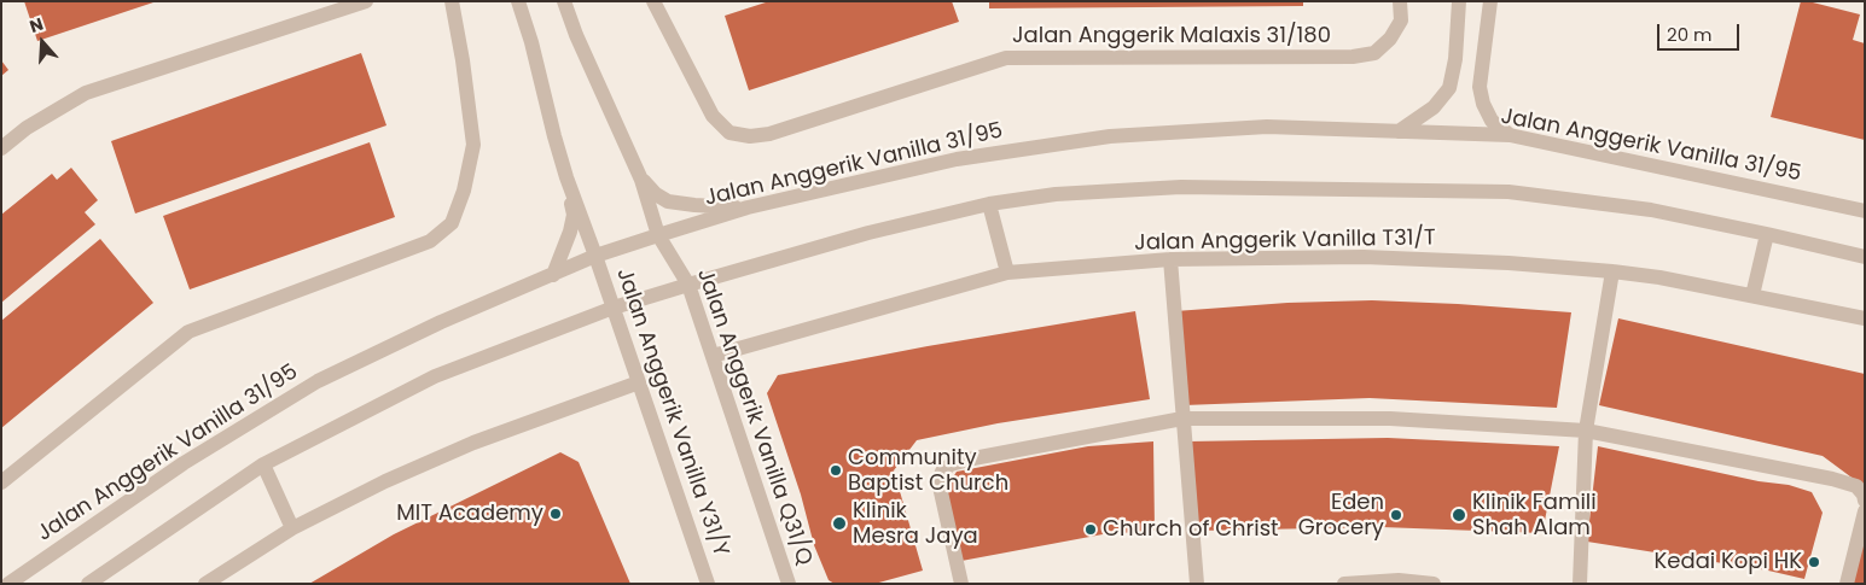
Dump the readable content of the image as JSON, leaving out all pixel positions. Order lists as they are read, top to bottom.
{
  "streets": {
    "street": [
      "Jalan Anggerik Malaxis 31/180",
      "Jalan Anggerik Vanilla 31/95",
      "Jalan Anggerik Vanilla T31/T",
      "Jalan Anggerik Vanilla Y31/Y",
      "Jalan Anggerik Vanilla Q31/Q"
    ]
  },
  "crossings": [
    ["Jalan Anggerik Vanilla 31/95", "Jalan Anggerik Vanilla Y31/Y"],
    ["Jalan Anggerik Vanilla 31/95", "Jalan Anggerik Vanilla Q31/Q"],
    ["Jalan Anggerik Vanilla T31/T", "Jalan Anggerik Vanilla Q31/Q"]
  ],
  "places": [
    "Community Baptist Church",
    "MIT Academy",
    "Eden Grocery",
    "Klinik Famili Shah Alam",
    "Klinik Mesra Jaya",
    "Church of Christ",
    "Kedai Kopi HK"
  ],
  "scale_bar": "20 m",
  "north": "top"
}
